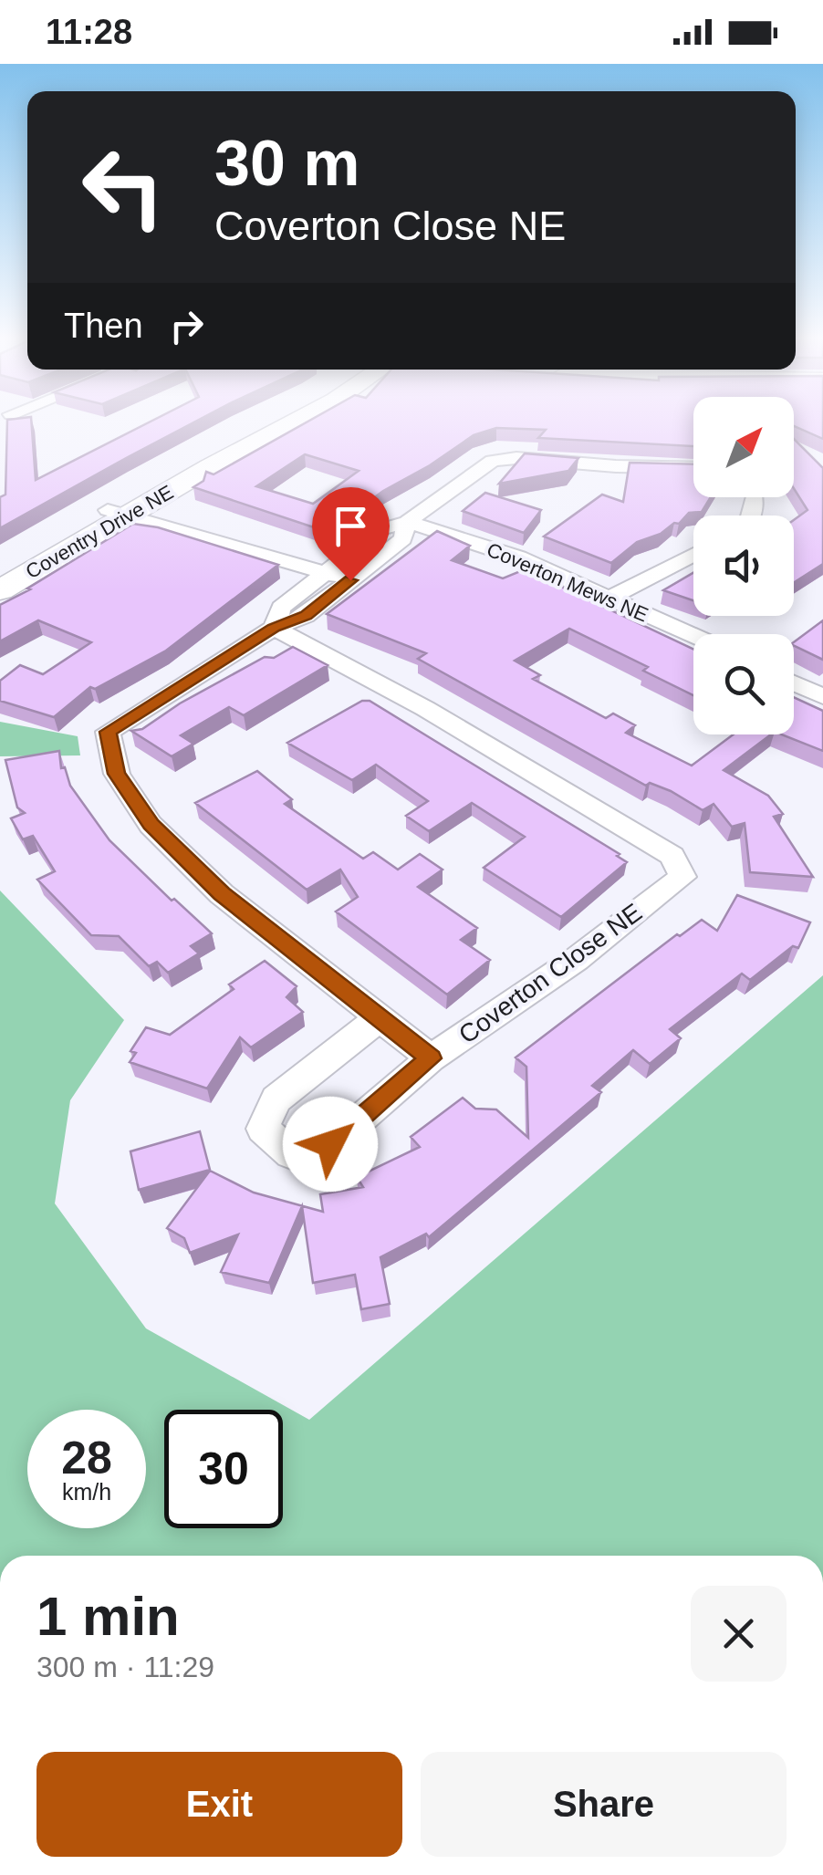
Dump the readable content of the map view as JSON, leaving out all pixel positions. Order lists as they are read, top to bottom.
{
  "streets": {
    "street": ["Coventry Drive NE", "Coverton Mews NE", "Coverton Close NE"]
  },
  "crossings": [
    ["Coverton Mews NE", "Coverton Close NE"]
  ],
  "north": "top right",
  "page": {
    "status": "11:28",
    "turn": ["30 m", "Coverton Close NE"],
    "then": "Then",
    "speed": "28 km/h",
    "limit": "30",
    "heading": ["1 min", "300 m · 11:29"],
    "buttons": ["Exit", "Share"]
  }
}
